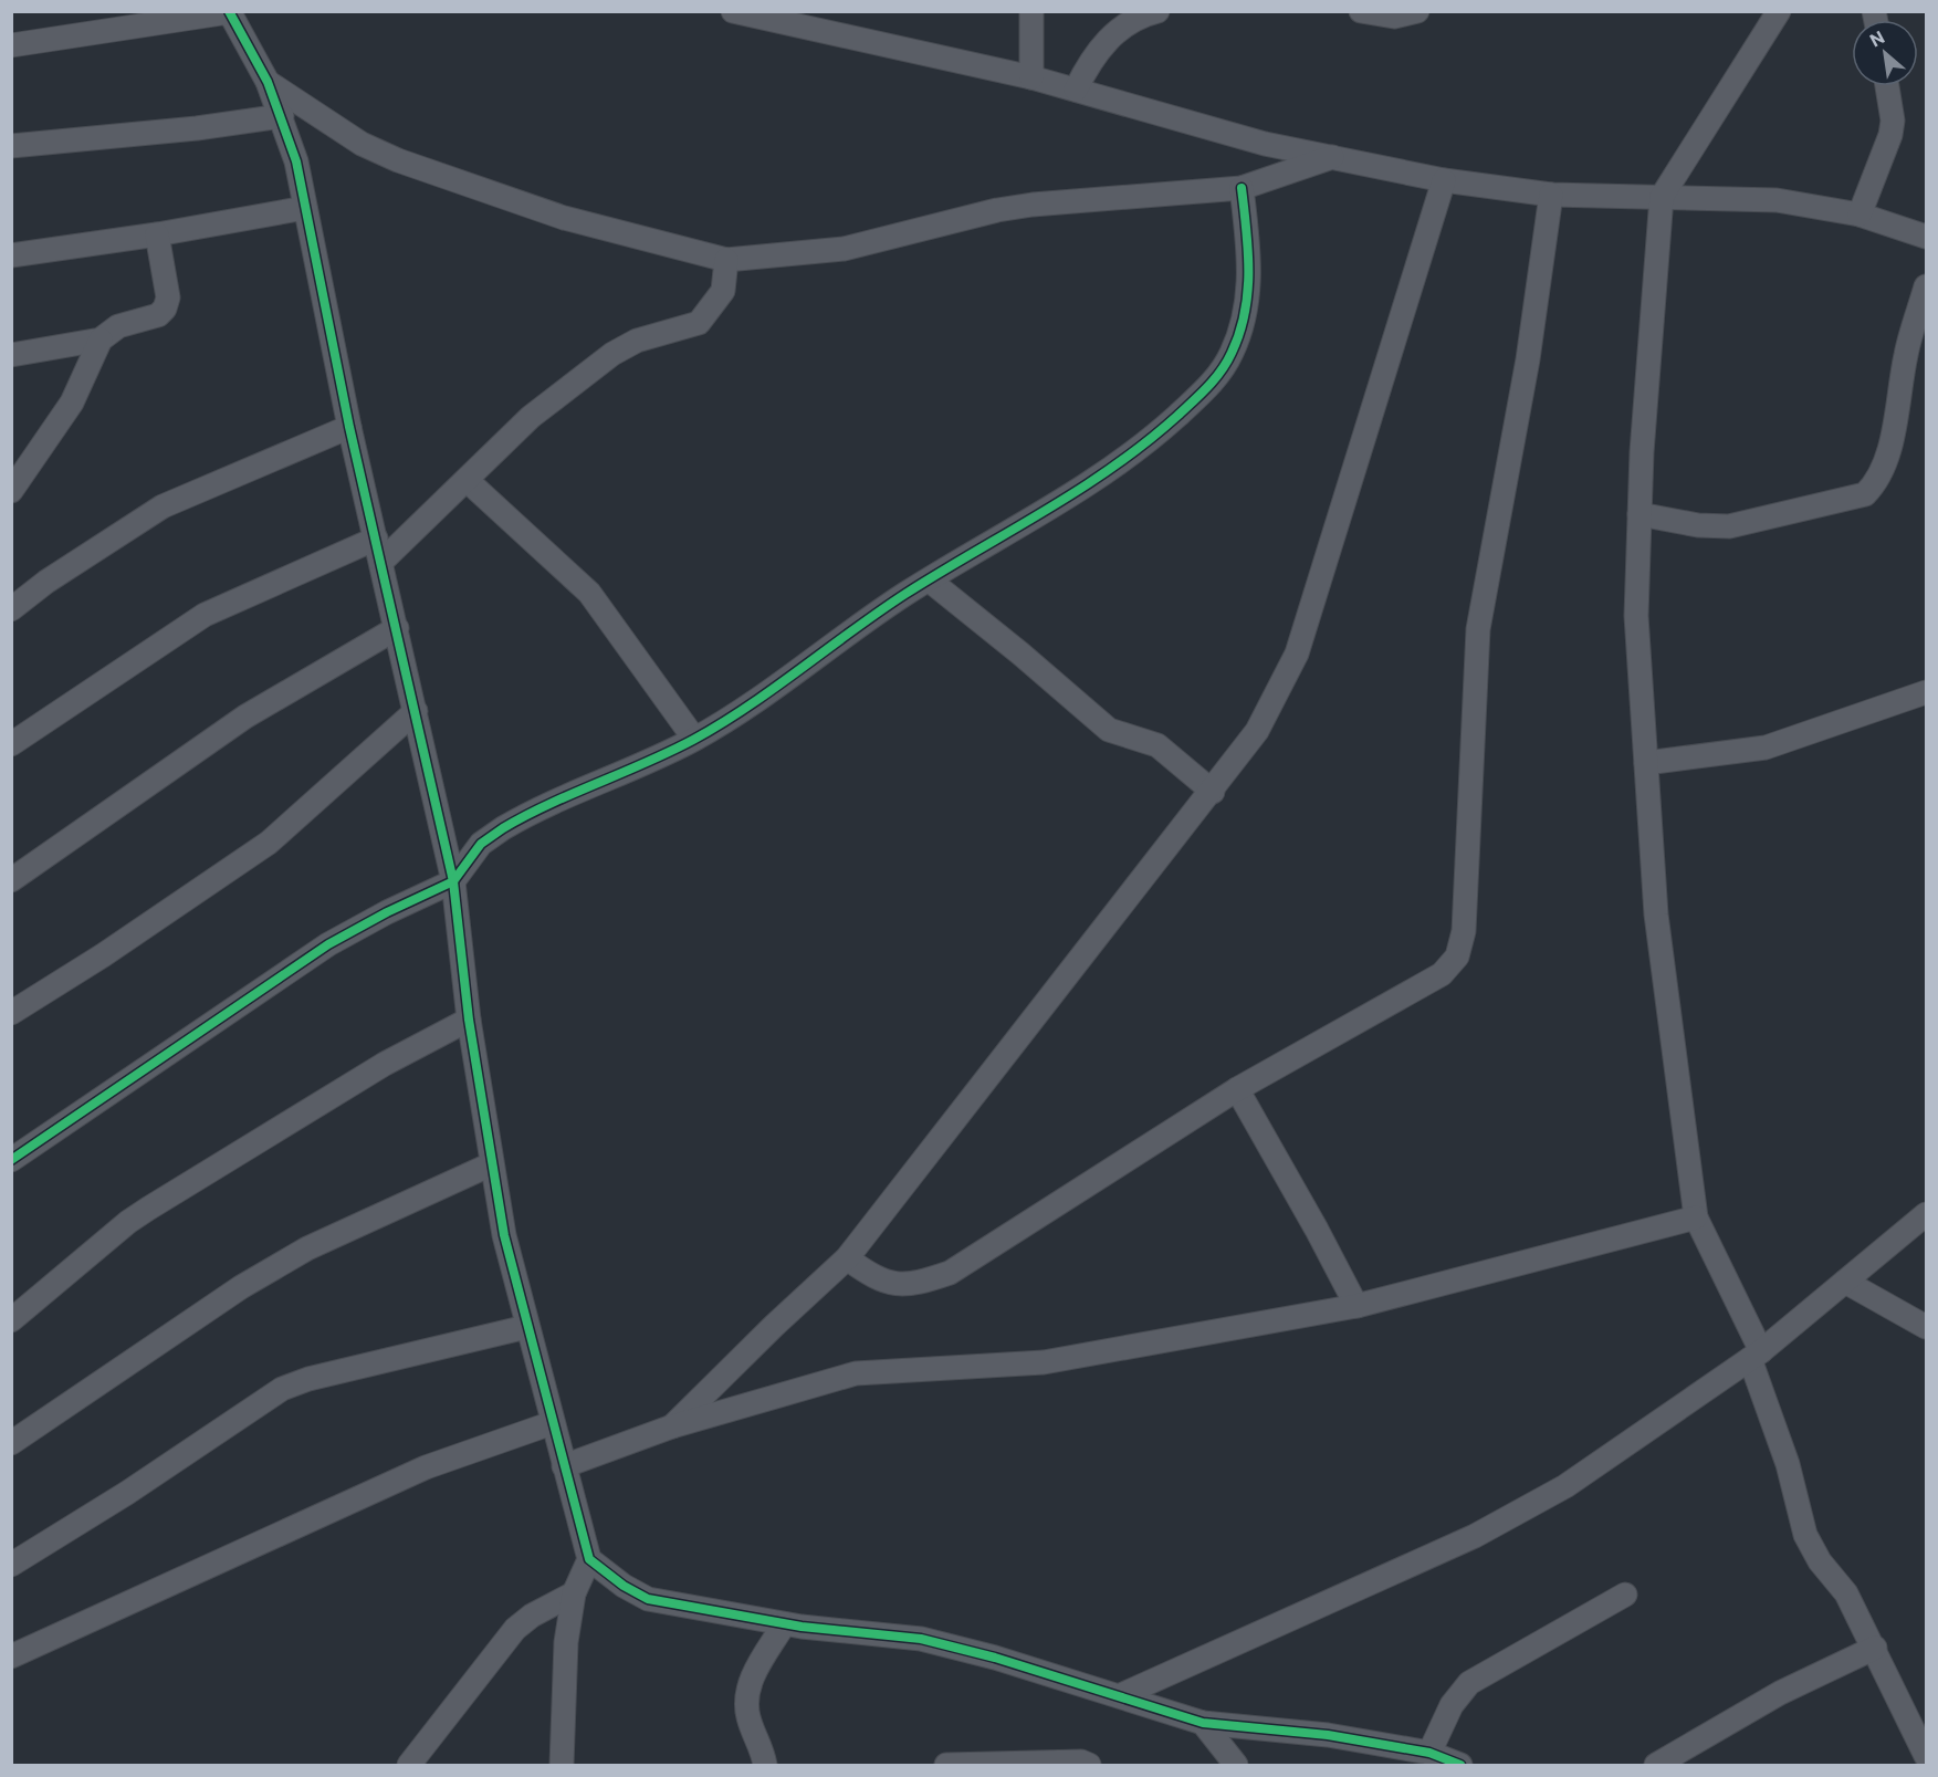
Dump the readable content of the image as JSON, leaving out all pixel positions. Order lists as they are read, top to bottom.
{
  "north": "top left"
}
